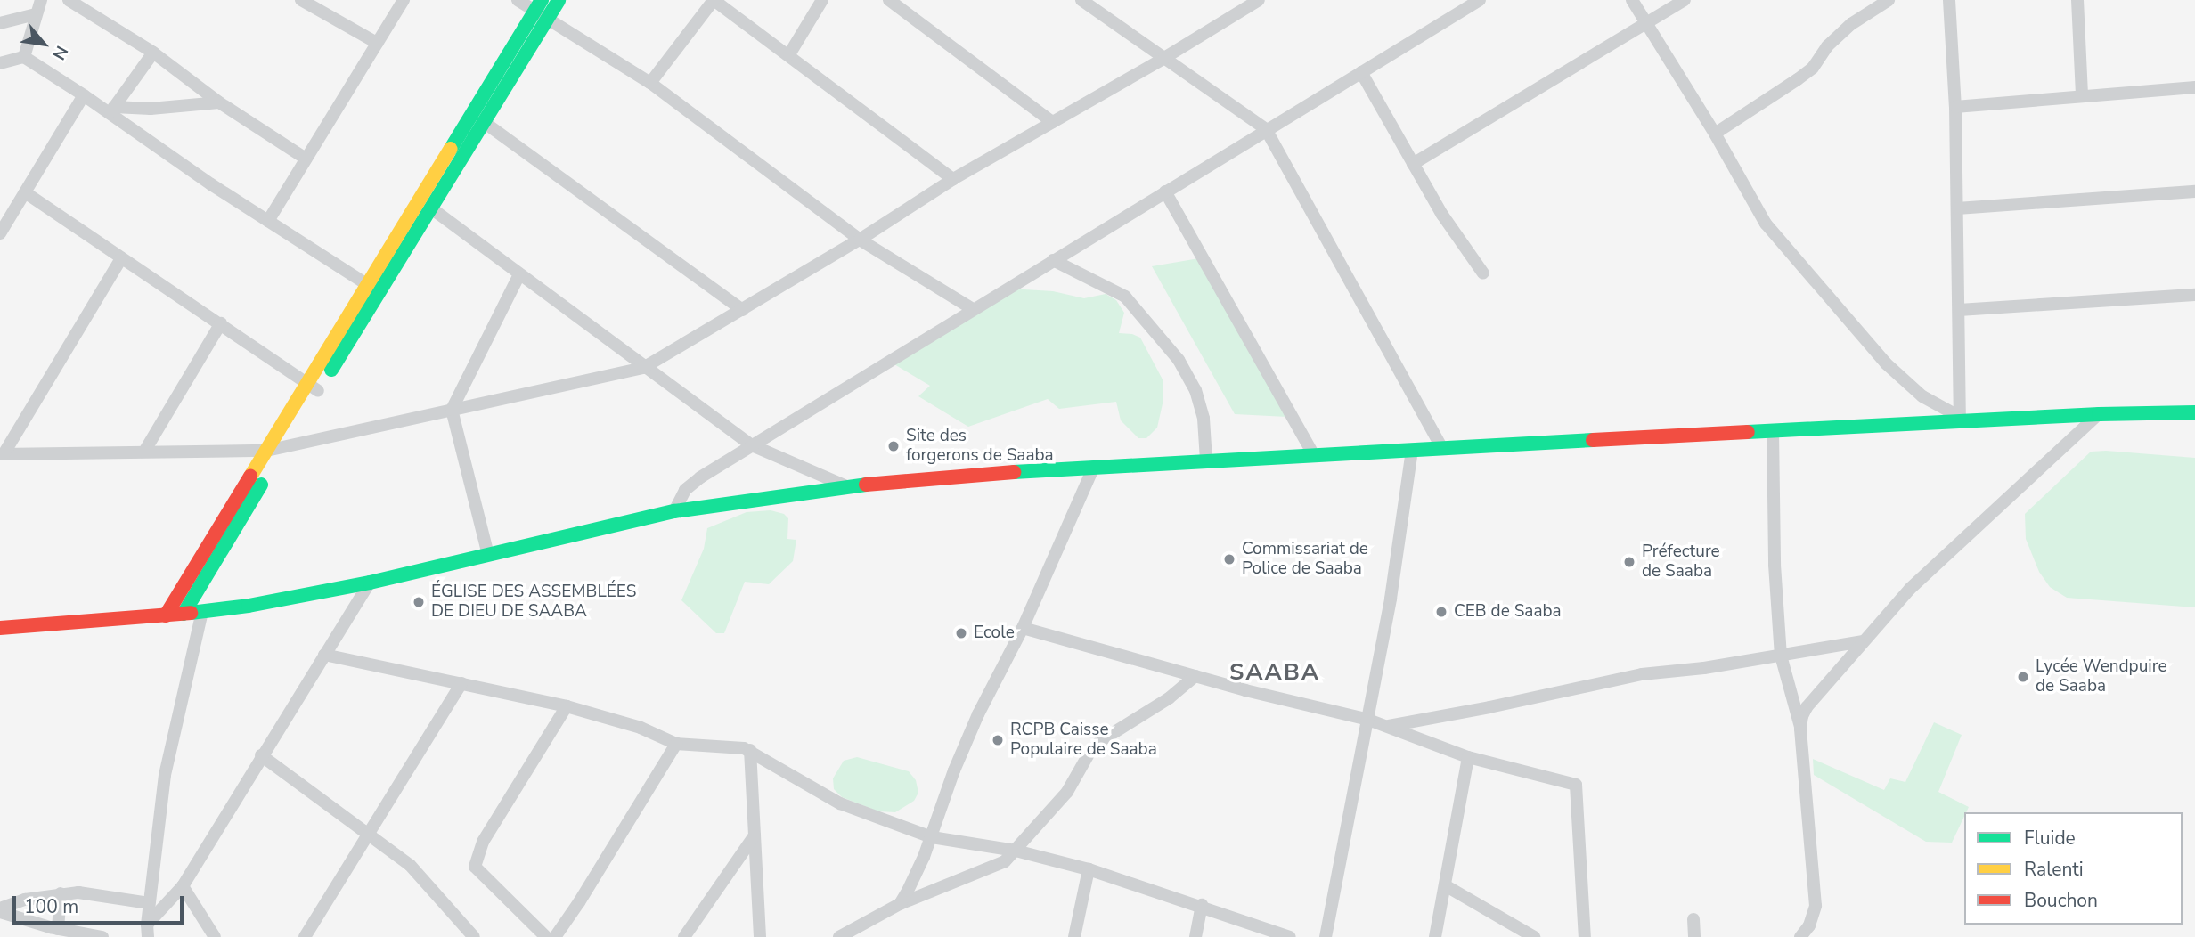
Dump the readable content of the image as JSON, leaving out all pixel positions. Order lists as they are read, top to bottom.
{
  "districts": ["SAABA"],
  "places": [
    "Site des forgerons de Saaba",
    "Commissariat de Police de Saaba",
    "Préfecture de Saaba",
    "ÉGLISE DES ASSEMBLÉES DE DIEU DE SAABA",
    "CEB de Saaba",
    "Ecole",
    "Lycée Wendpuire de Saaba",
    "RCPB Caisse Populaire de Saaba"
  ],
  "legend": ["Fluide", "Ralenti", "Bouchon"],
  "scale_bar": "100 m",
  "north": "bottom right"
}
